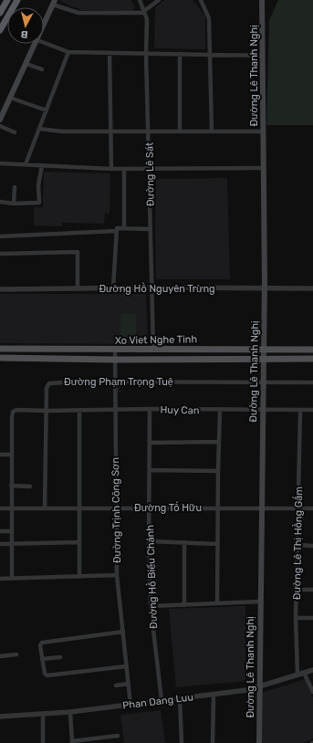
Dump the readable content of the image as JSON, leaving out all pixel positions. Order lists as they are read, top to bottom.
{
  "streets": {
    "main road": ["Đường Lê Thanh Nghị", "Xo Viet Nghe Tinh"],
    "street": [
      "Đường Lê Sát",
      "Đường Hồ Nguyên Trừng",
      "Đường Phạm Trọng Tuệ",
      "Huy Can",
      "Đường Tố Hữu",
      "Đường Trịnh Công Sơn",
      "Đường Lê Thị Hồng Gấm",
      "Đường Hồ Biểu Chánh",
      "Phan Dang Luu"
    ]
  },
  "crossings": [
    ["Đường Lê Thanh Nghị", "Đường Hồ Nguyên Trừng"],
    ["Đường Lê Thanh Nghị", "Xo Viet Nghe Tinh"],
    ["Đường Lê Thanh Nghị", "Đường Phạm Trọng Tuệ"],
    ["Đường Lê Thanh Nghị", "Huy Can"],
    ["Đường Lê Thanh Nghị", "Đường Tố Hữu"],
    ["Đường Lê Thanh Nghị", "Phan Dang Luu"],
    ["Đường Lê Sát", "Đường Hồ Nguyên Trừng"],
    ["Đường Lê Sát", "Xo Viet Nghe Tinh"],
    ["Xo Viet Nghe Tinh", "Đường Trịnh Công Sơn"],
    ["Đường Phạm Trọng Tuệ", "Huy Can"],
    ["Đường Phạm Trọng Tuệ", "Đường Tố Hữu"],
    ["Đường Phạm Trọng Tuệ", "Đường Trịnh Công Sơn"],
    ["Huy Can", "Đường Trịnh Công Sơn"],
    ["Huy Can", "Đường Lê Thị Hồng Gấm"],
    ["Huy Can", "Đường Hồ Biểu Chánh"],
    ["Đường Tố Hữu", "Đường Trịnh Công Sơn"],
    ["Đường Tố Hữu", "Đường Lê Thị Hồng Gấm"],
    ["Đường Tố Hữu", "Đường Hồ Biểu Chánh"],
    ["Đường Lê Thị Hồng Gấm", "Phan Dang Luu"],
    ["Đường Hồ Biểu Chánh", "Phan Dang Luu"]
  ],
  "north": "bottom"
}
